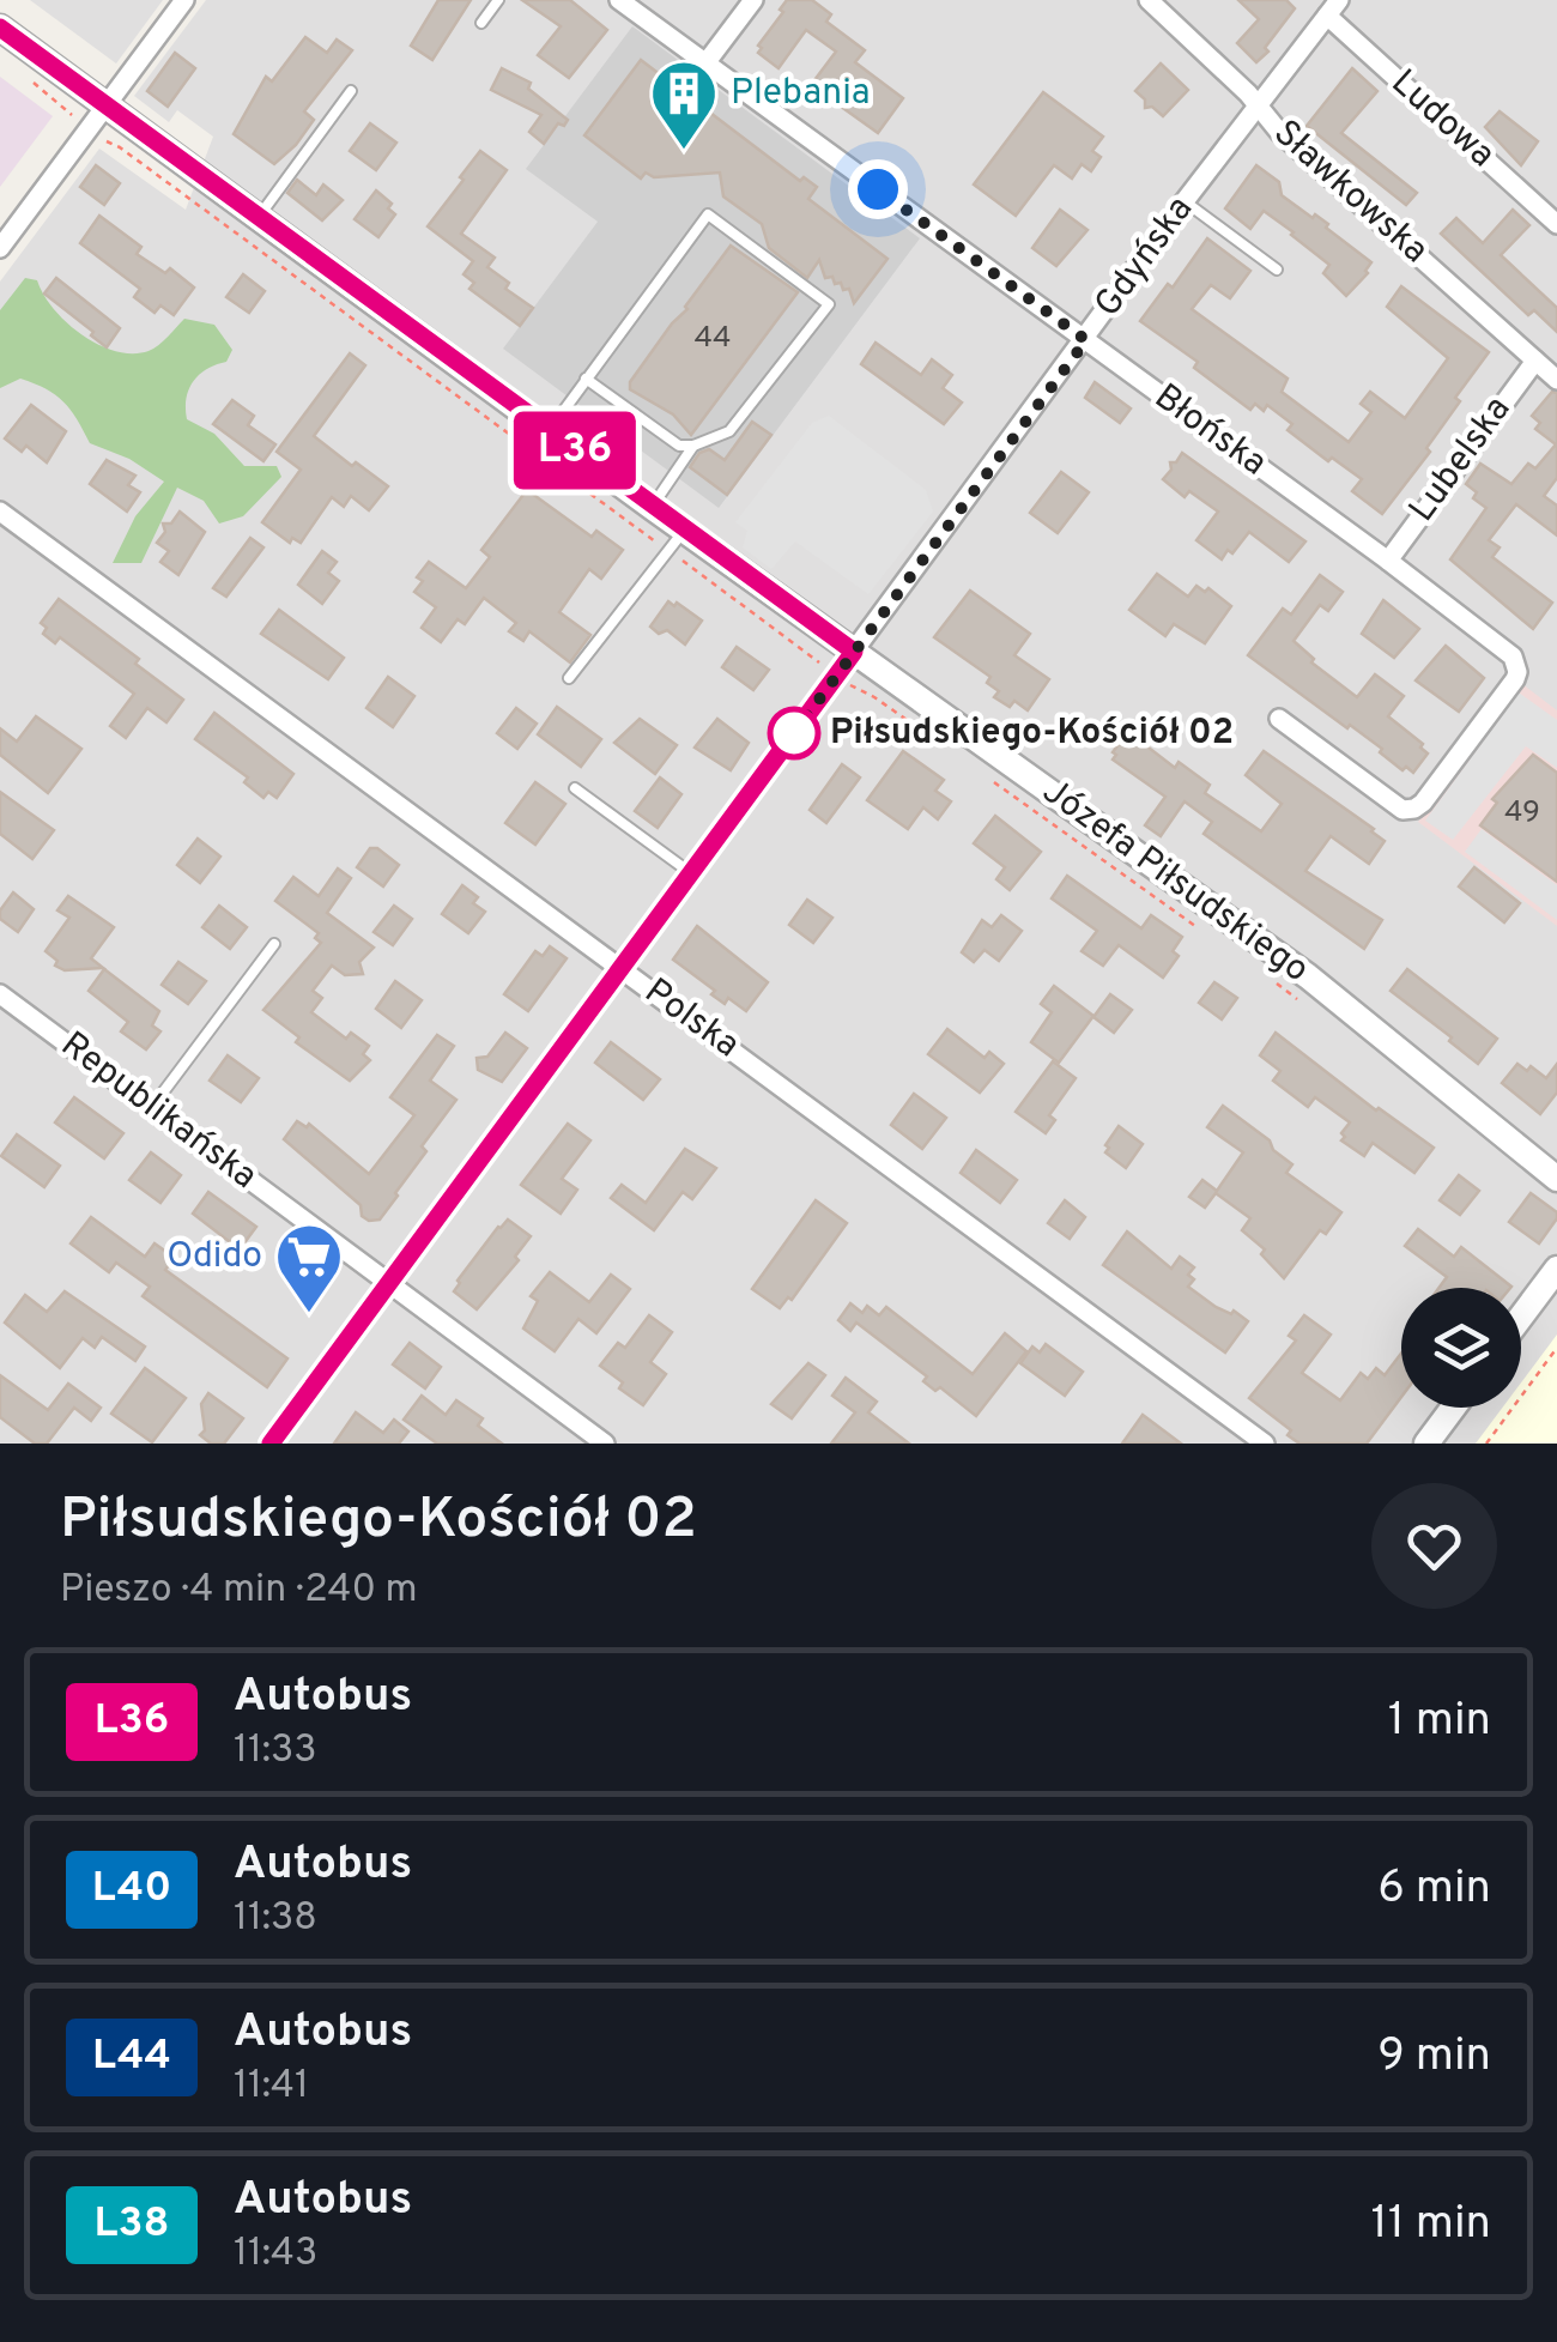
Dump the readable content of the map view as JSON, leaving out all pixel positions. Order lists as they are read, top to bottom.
{
  "streets": {
    "street": [
      "Ludowa",
      "Sławkowska",
      "Gdyńska",
      "Błońska",
      "Lubelska",
      "Józefa Piłsudskiego",
      "Polska",
      "Republikańska"
    ]
  },
  "crossings": [
    ["Ludowa", "Gdyńska"],
    ["Sławkowska", "Gdyńska"],
    ["Sławkowska", "Lubelska"],
    ["Gdyńska", "Błońska"],
    ["Gdyńska", "Józefa Piłsudskiego"],
    ["Gdyńska", "Polska"],
    ["Gdyńska", "Republikańska"],
    ["Błońska", "Lubelska"]
  ],
  "places": {
    "building": ["Plebania"],
    "other": ["Piłsudskiego-Kościół 02"],
    "supermarket": ["Odido"]
  },
  "lines": ["bus line L36"],
  "house_numbers": ["44", "49"],
  "page": {
    "on_map": "L36",
    "heading": ["Piłsudskiego-Kościół 02", "Pieszo · 4 min · 240 m"],
    "list": [
      {
        "mark": "L36",
        "name": "Autobus",
        "note": "11:33",
        "value": "1 min"
      },
      {
        "mark": "L40",
        "name": "Autobus",
        "note": "11:38",
        "value": "6 min"
      },
      {
        "mark": "L44",
        "name": "Autobus",
        "note": "11:41",
        "value": "9 min"
      },
      {
        "mark": "L38",
        "name": "Autobus",
        "note": "11:43",
        "value": "11 min"
      }
    ]
  }
}
